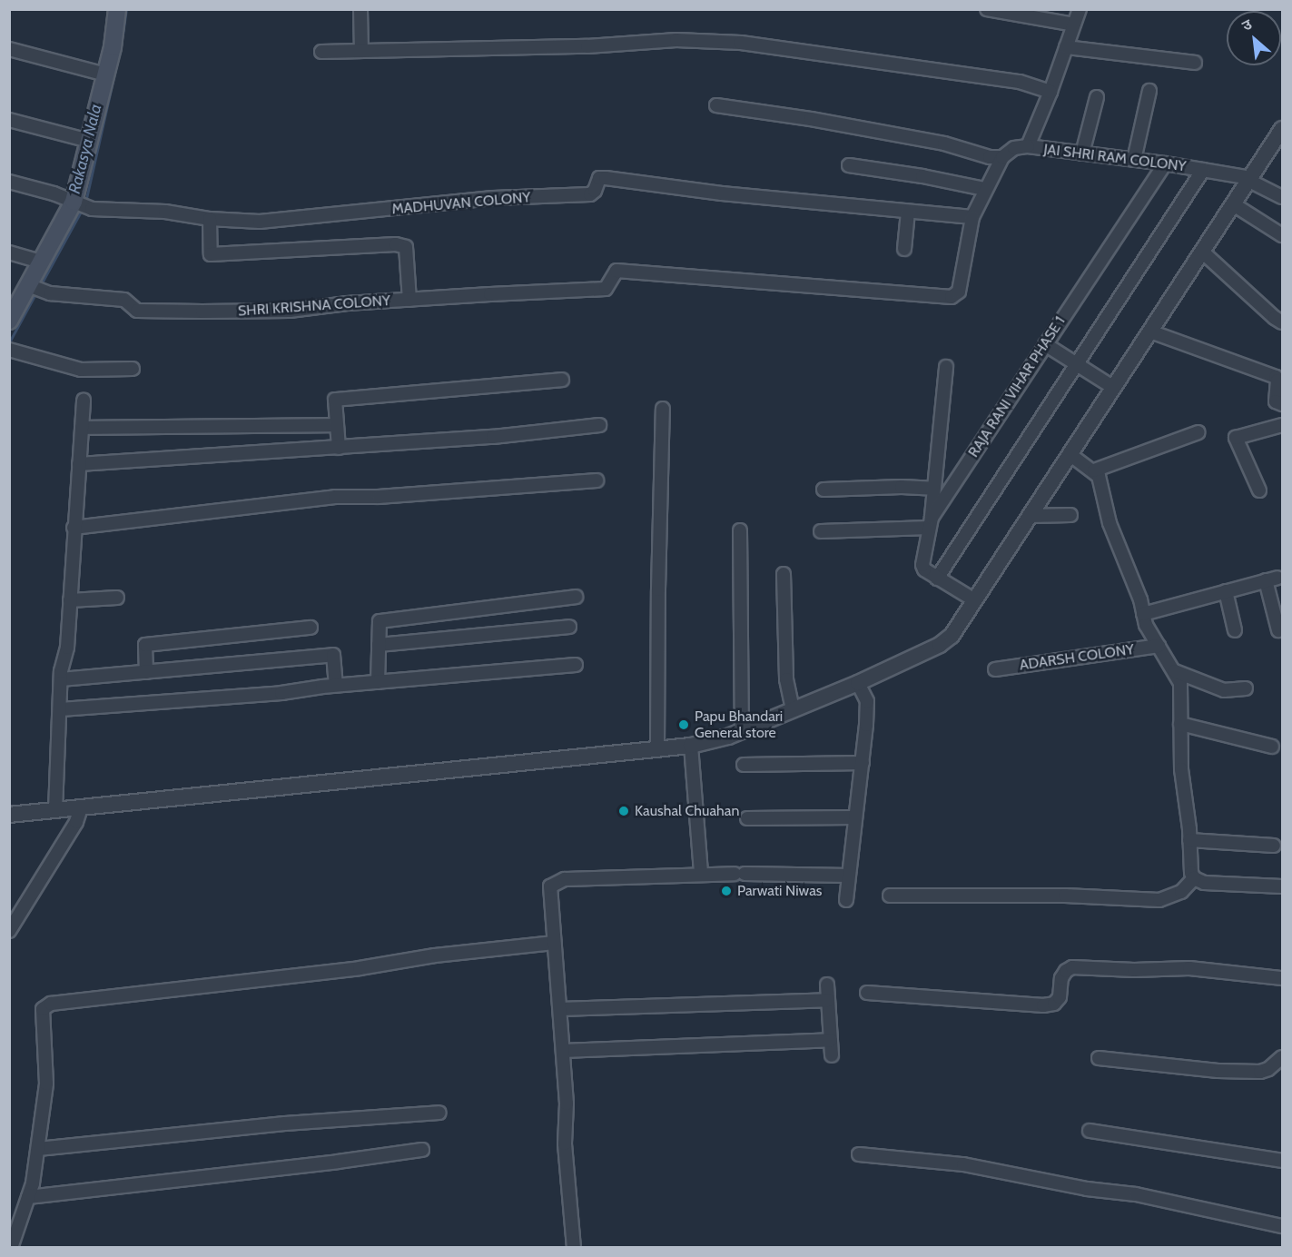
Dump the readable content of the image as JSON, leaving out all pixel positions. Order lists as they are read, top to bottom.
{
  "streets": {
    "street": [
      "JAI SHRI RAM COLONY",
      "MADHUVAN COLONY",
      "SHRI KRISHNA COLONY",
      "RAJA RANI VIHAR PHASE 1",
      "ADARSH COLONY"
    ]
  },
  "crossings": [
    ["JAI SHRI RAM COLONY", "RAJA RANI VIHAR PHASE 1"],
    ["MADHUVAN COLONY", "SHRI KRISHNA COLONY"]
  ],
  "water": ["Rakasya Nala"],
  "places": ["Papu Bhandari General store", "Kaushal Chuahan", "Parwati Niwas"],
  "north": "top left"
}
